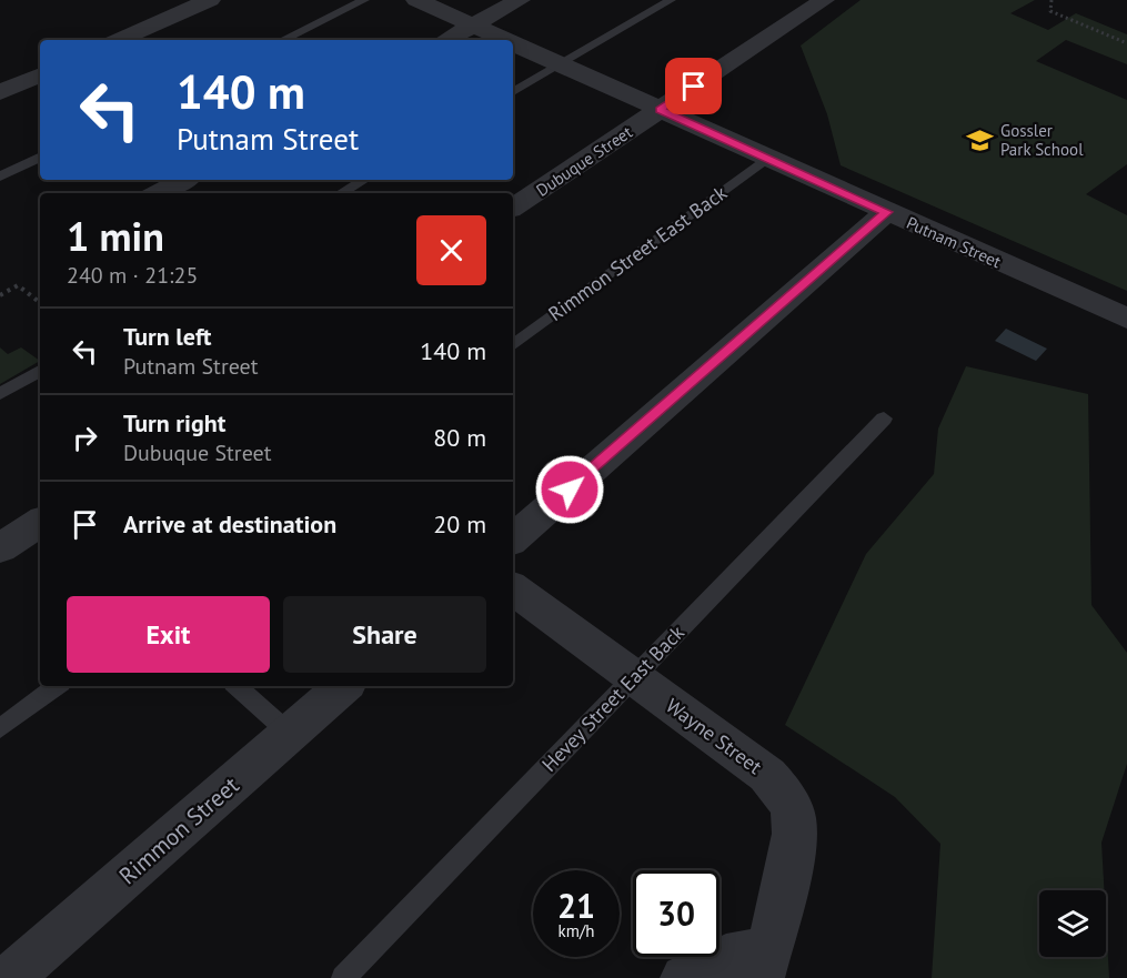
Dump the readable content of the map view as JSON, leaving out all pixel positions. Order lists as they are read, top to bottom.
{
  "streets": {
    "street": [
      "Dubuque Street",
      "Putnam Street",
      "Wayne Street",
      "Rimmon Street"
    ],
    "lane": ["Rimmon Street East Back", "Hevey Street East Back"]
  },
  "crossings": [
    ["Dubuque Street", "Putnam Street"],
    ["Putnam Street", "Rimmon Street East Back"],
    ["Hevey Street East Back", "Wayne Street"]
  ],
  "places": {
    "school or university": ["Gossler Park School"]
  },
  "page": {
    "turn": ["140 m", "Putnam Street"],
    "heading": ["1 min", "240 m · 21:25"],
    "list": [
      {
        "name": "Turn left",
        "note": "Putnam Street",
        "value": "140 m"
      },
      {
        "name": "Turn right",
        "note": "Dubuque Street",
        "value": "80 m"
      },
      {
        "name": "Arrive at destination",
        "value": "20 m"
      }
    ],
    "buttons": ["Exit", "Share"],
    "speed": "21 km/h",
    "limit": "30"
  }
}
